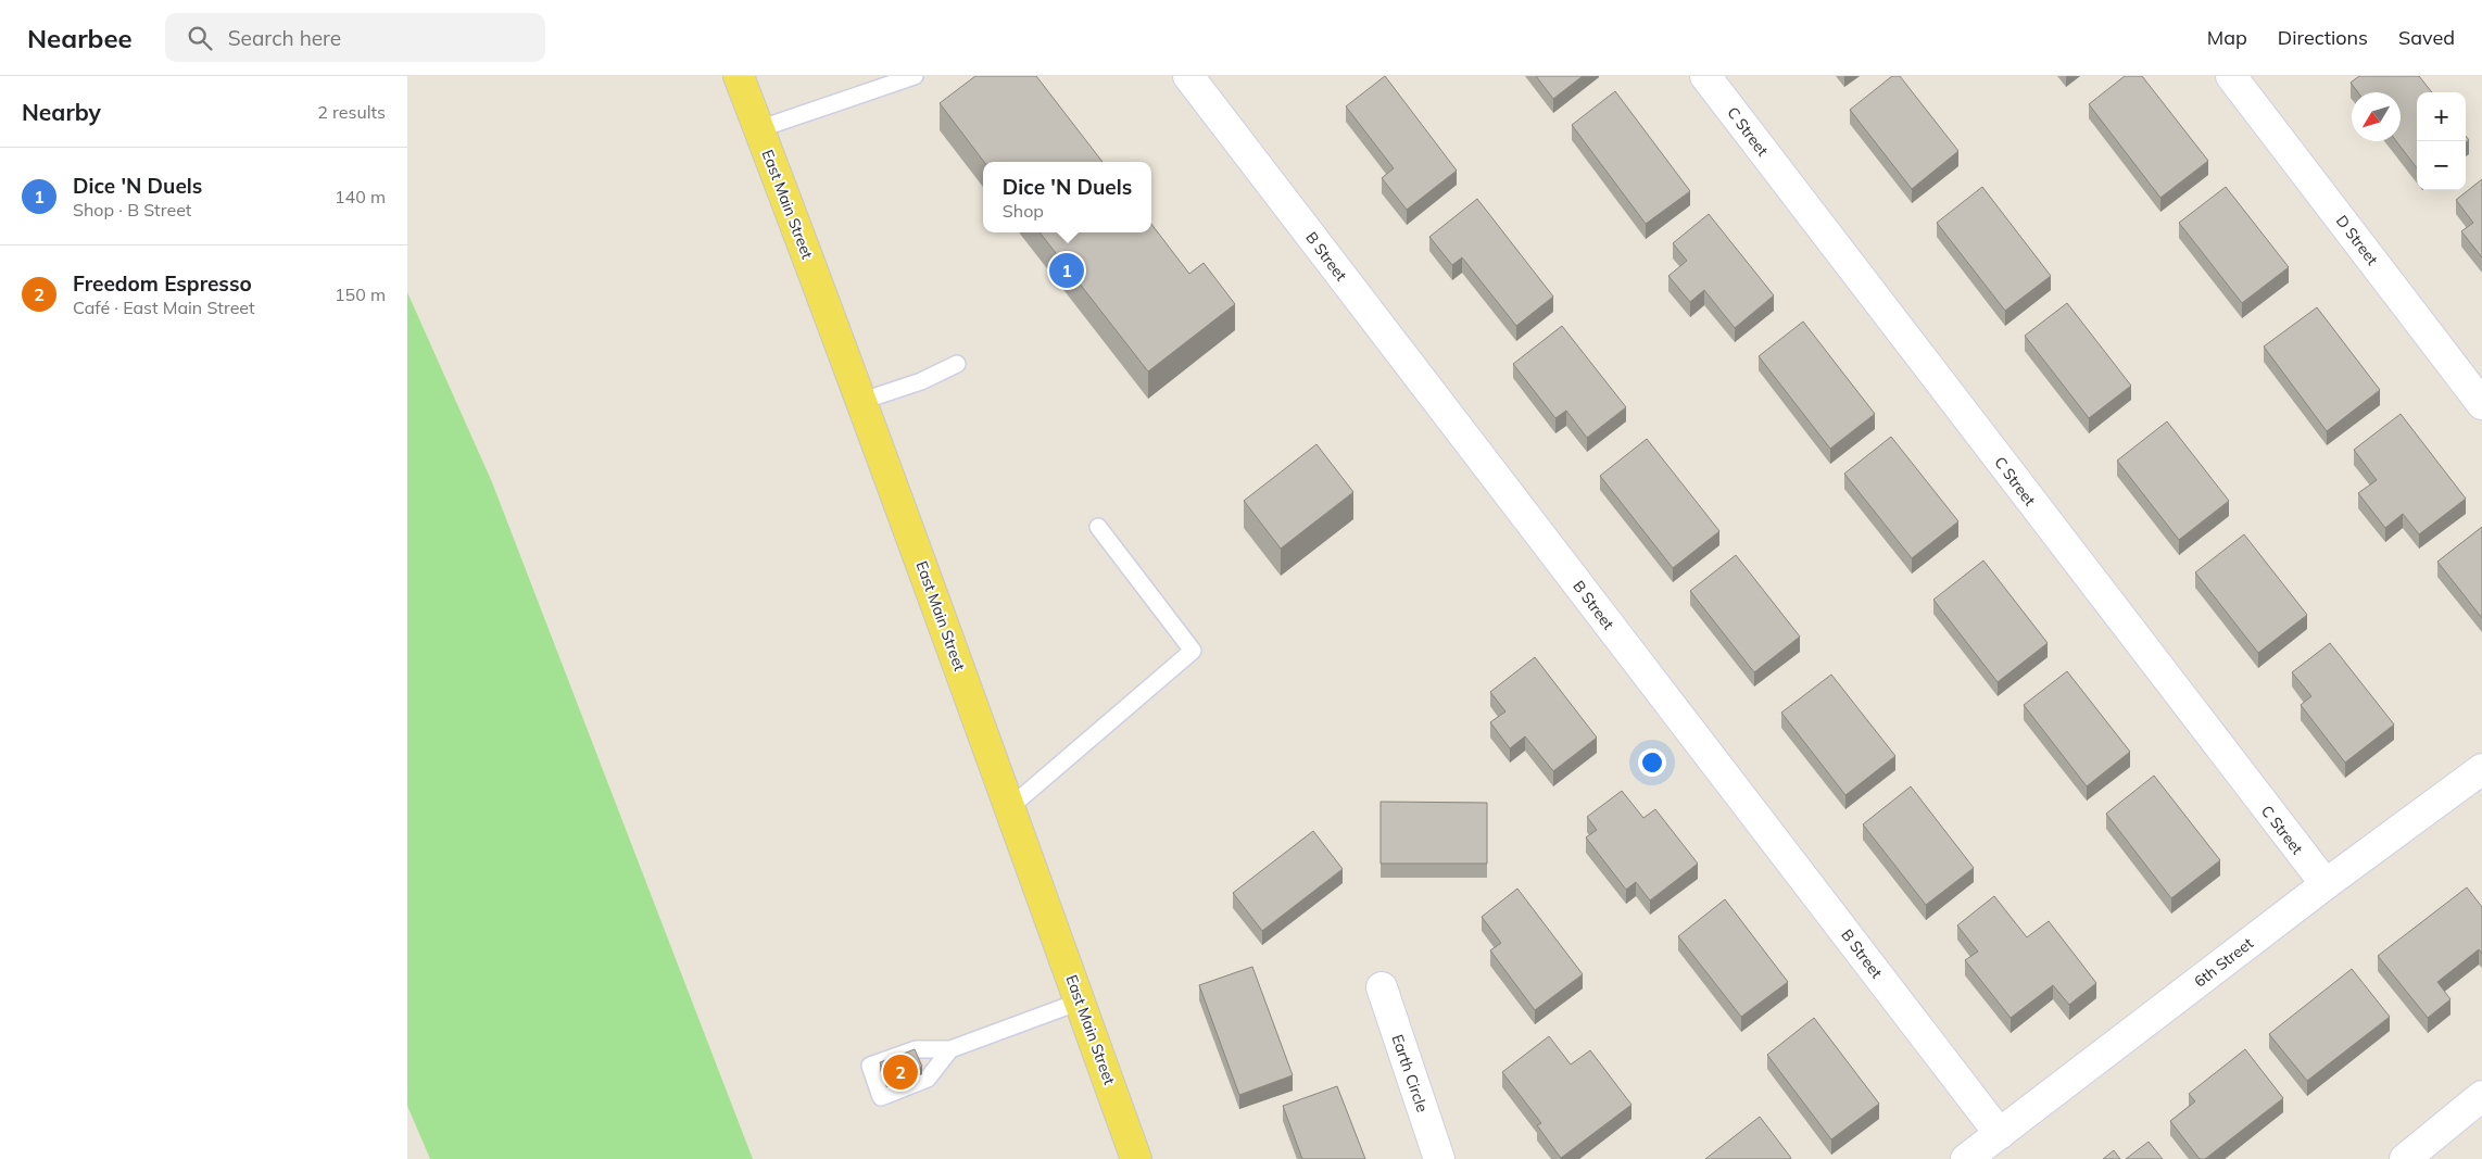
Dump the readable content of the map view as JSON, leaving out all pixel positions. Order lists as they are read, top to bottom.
{
  "streets": {
    "main road": ["East Main Street"],
    "street": [
      "C Street",
      "D Street",
      "B Street",
      "6th Street",
      "Earth Circle"
    ]
  },
  "crossings": [
    ["C Street", "6th Street"],
    ["B Street", "6th Street"]
  ],
  "north": "bottom left",
  "page": {
    "header": "Nearbee",
    "search": "Search here",
    "nav": ["Map", "Directions", "Saved"],
    "heading": ["Nearby", "2 results"],
    "map_buttons": ["+", "−"],
    "list": [
      {
        "mark": "1",
        "name": "Dice 'N Duels",
        "note": "Shop · B Street",
        "value": "140 m"
      },
      {
        "mark": "2",
        "name": "Freedom Espresso",
        "note": "Café · East Main Street",
        "value": "150 m"
      }
    ],
    "popup": ["Dice 'N Duels", "Shop"],
    "pins": ["1", "2"]
  }
}
